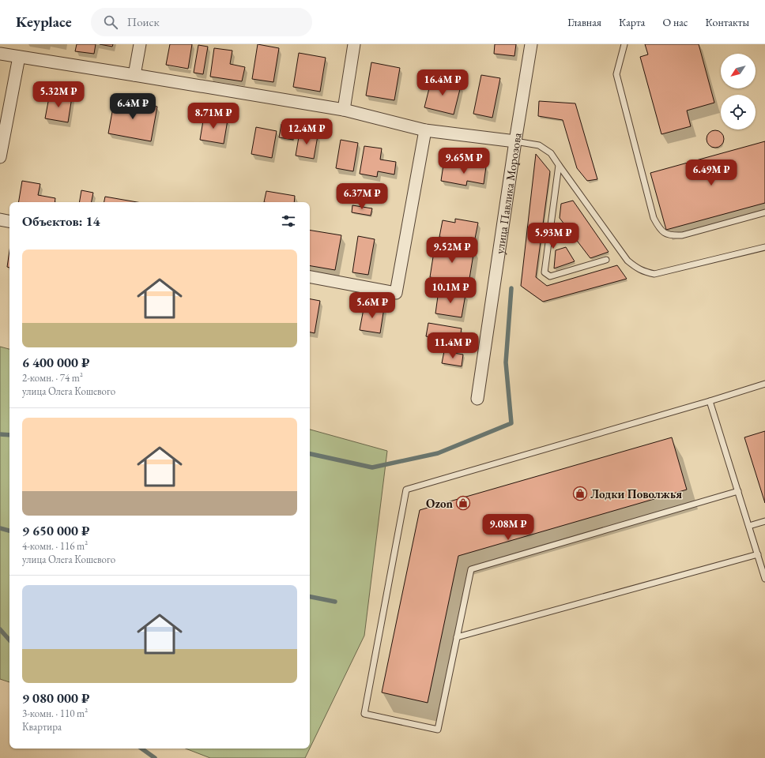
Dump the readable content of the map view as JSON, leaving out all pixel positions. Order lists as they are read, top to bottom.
{
  "streets": {
    "street": ["улица Павлика Морозова"]
  },
  "places": {
    "shop": ["Лодки Поволжья", "Ozon"]
  },
  "north": "bottom left",
  "page": {
    "header": "Keyplace",
    "search": "Поиск",
    "nav": [
      "Главная",
      "Карта",
      "О нас",
      "Контакты"
    ],
    "price": [
      "16.4M ₽",
      "5.32M ₽",
      "6.4M ₽",
      "8.71M ₽",
      "12.4M ₽",
      "9.65M ₽",
      "6.49M ₽",
      "6.37M ₽",
      "5.93M ₽",
      "9.52M ₽",
      "10.1M ₽",
      "5.6M ₽",
      "11.4M ₽",
      "9.08M ₽"
    ],
    "heading": "Объектов: 14",
    "list": [
      {
        "name": "6 400 000 ₽",
        "note": "2-комн. · 74 m² · улица Олега Кошевого"
      },
      {
        "name": "9 650 000 ₽",
        "note": "4-комн. · 116 m² · улица Олега Кошевого"
      },
      {
        "name": "9 080 000 ₽",
        "note": "3-комн. · 110 m² · Квартира"
      }
    ]
  }
}
